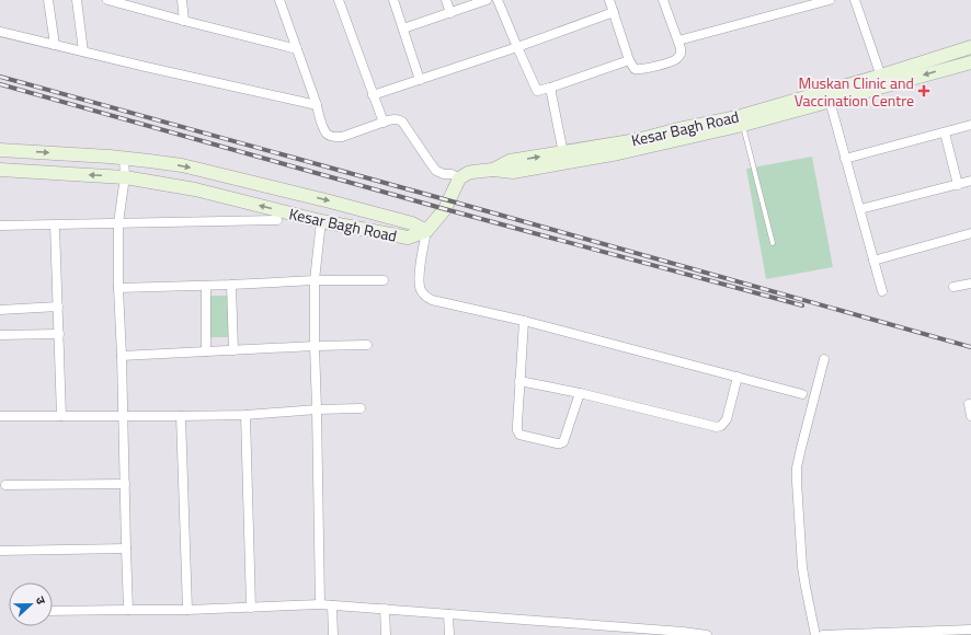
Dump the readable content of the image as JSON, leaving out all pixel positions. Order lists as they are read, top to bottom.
{
  "streets": {
    "main road": ["Kesar Bagh Road"]
  },
  "places": {
    "health": ["Muskan Clinic and Vaccination Centre"]
  },
  "north": "right"
}
